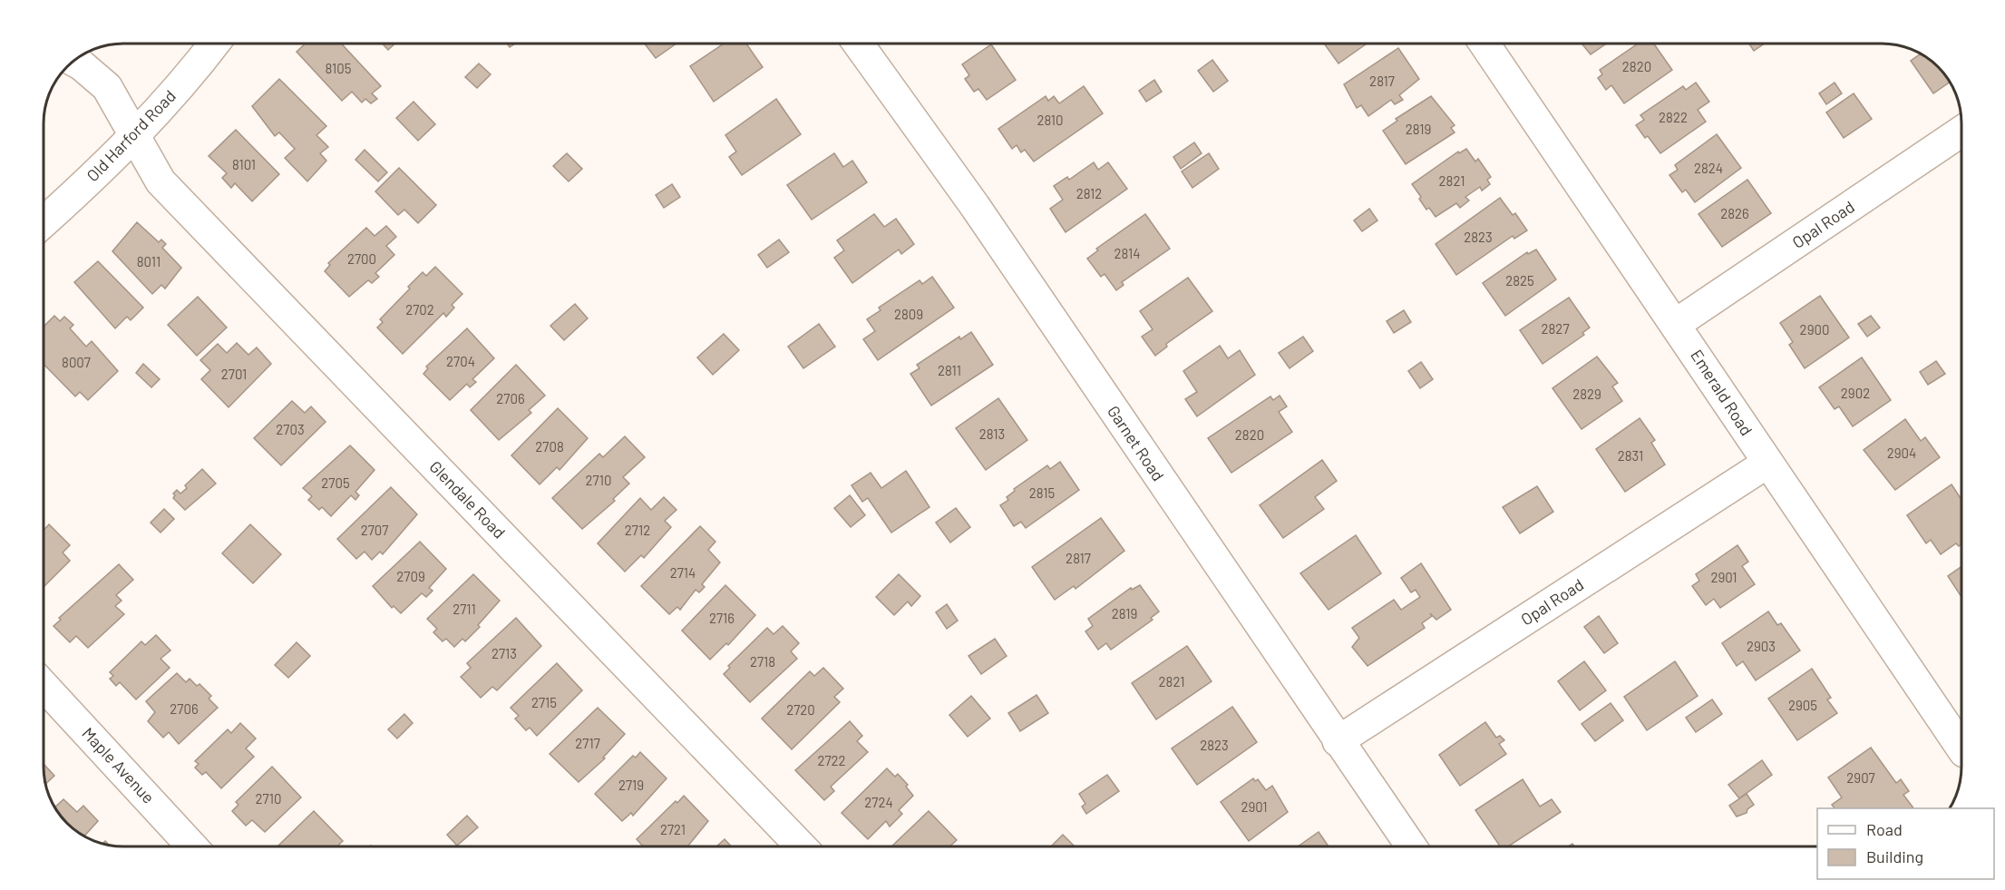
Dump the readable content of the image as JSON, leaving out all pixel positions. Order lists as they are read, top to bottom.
{
  "streets": {
    "street": [
      "Old Harford Road",
      "Opal Road",
      "Emerald Road",
      "Garnet Road",
      "Glendale Road",
      "Maple Avenue"
    ]
  },
  "crossings": [
    ["Old Harford Road", "Glendale Road"],
    ["Opal Road", "Emerald Road"],
    ["Opal Road", "Garnet Road"]
  ],
  "house_numbers": [
    "2820",
    "8105",
    "2817",
    "2822",
    "2810",
    "2819",
    "8101",
    "2824",
    "2821",
    "2812",
    "2826",
    "2823",
    "2814",
    "2700",
    "8011",
    "2825",
    "2702",
    "2809",
    "2827",
    "2900",
    "2704",
    "8007",
    "2811",
    "2701",
    "2902",
    "2829",
    "2706",
    "2703",
    "2813",
    "2820",
    "2708",
    "2904",
    "2831",
    "2710",
    "2705",
    "2815",
    "2707",
    "2712",
    "2817",
    "2714",
    "2709",
    "2901",
    "2711",
    "2819",
    "2716",
    "2903",
    "2713",
    "2718",
    "2821",
    "2715",
    "2905",
    "2706",
    "2720",
    "2717",
    "2823",
    "2722",
    "2907",
    "2719",
    "2710",
    "2724",
    "2901",
    "2721"
  ],
  "legend": ["Road", "Building"]
}
